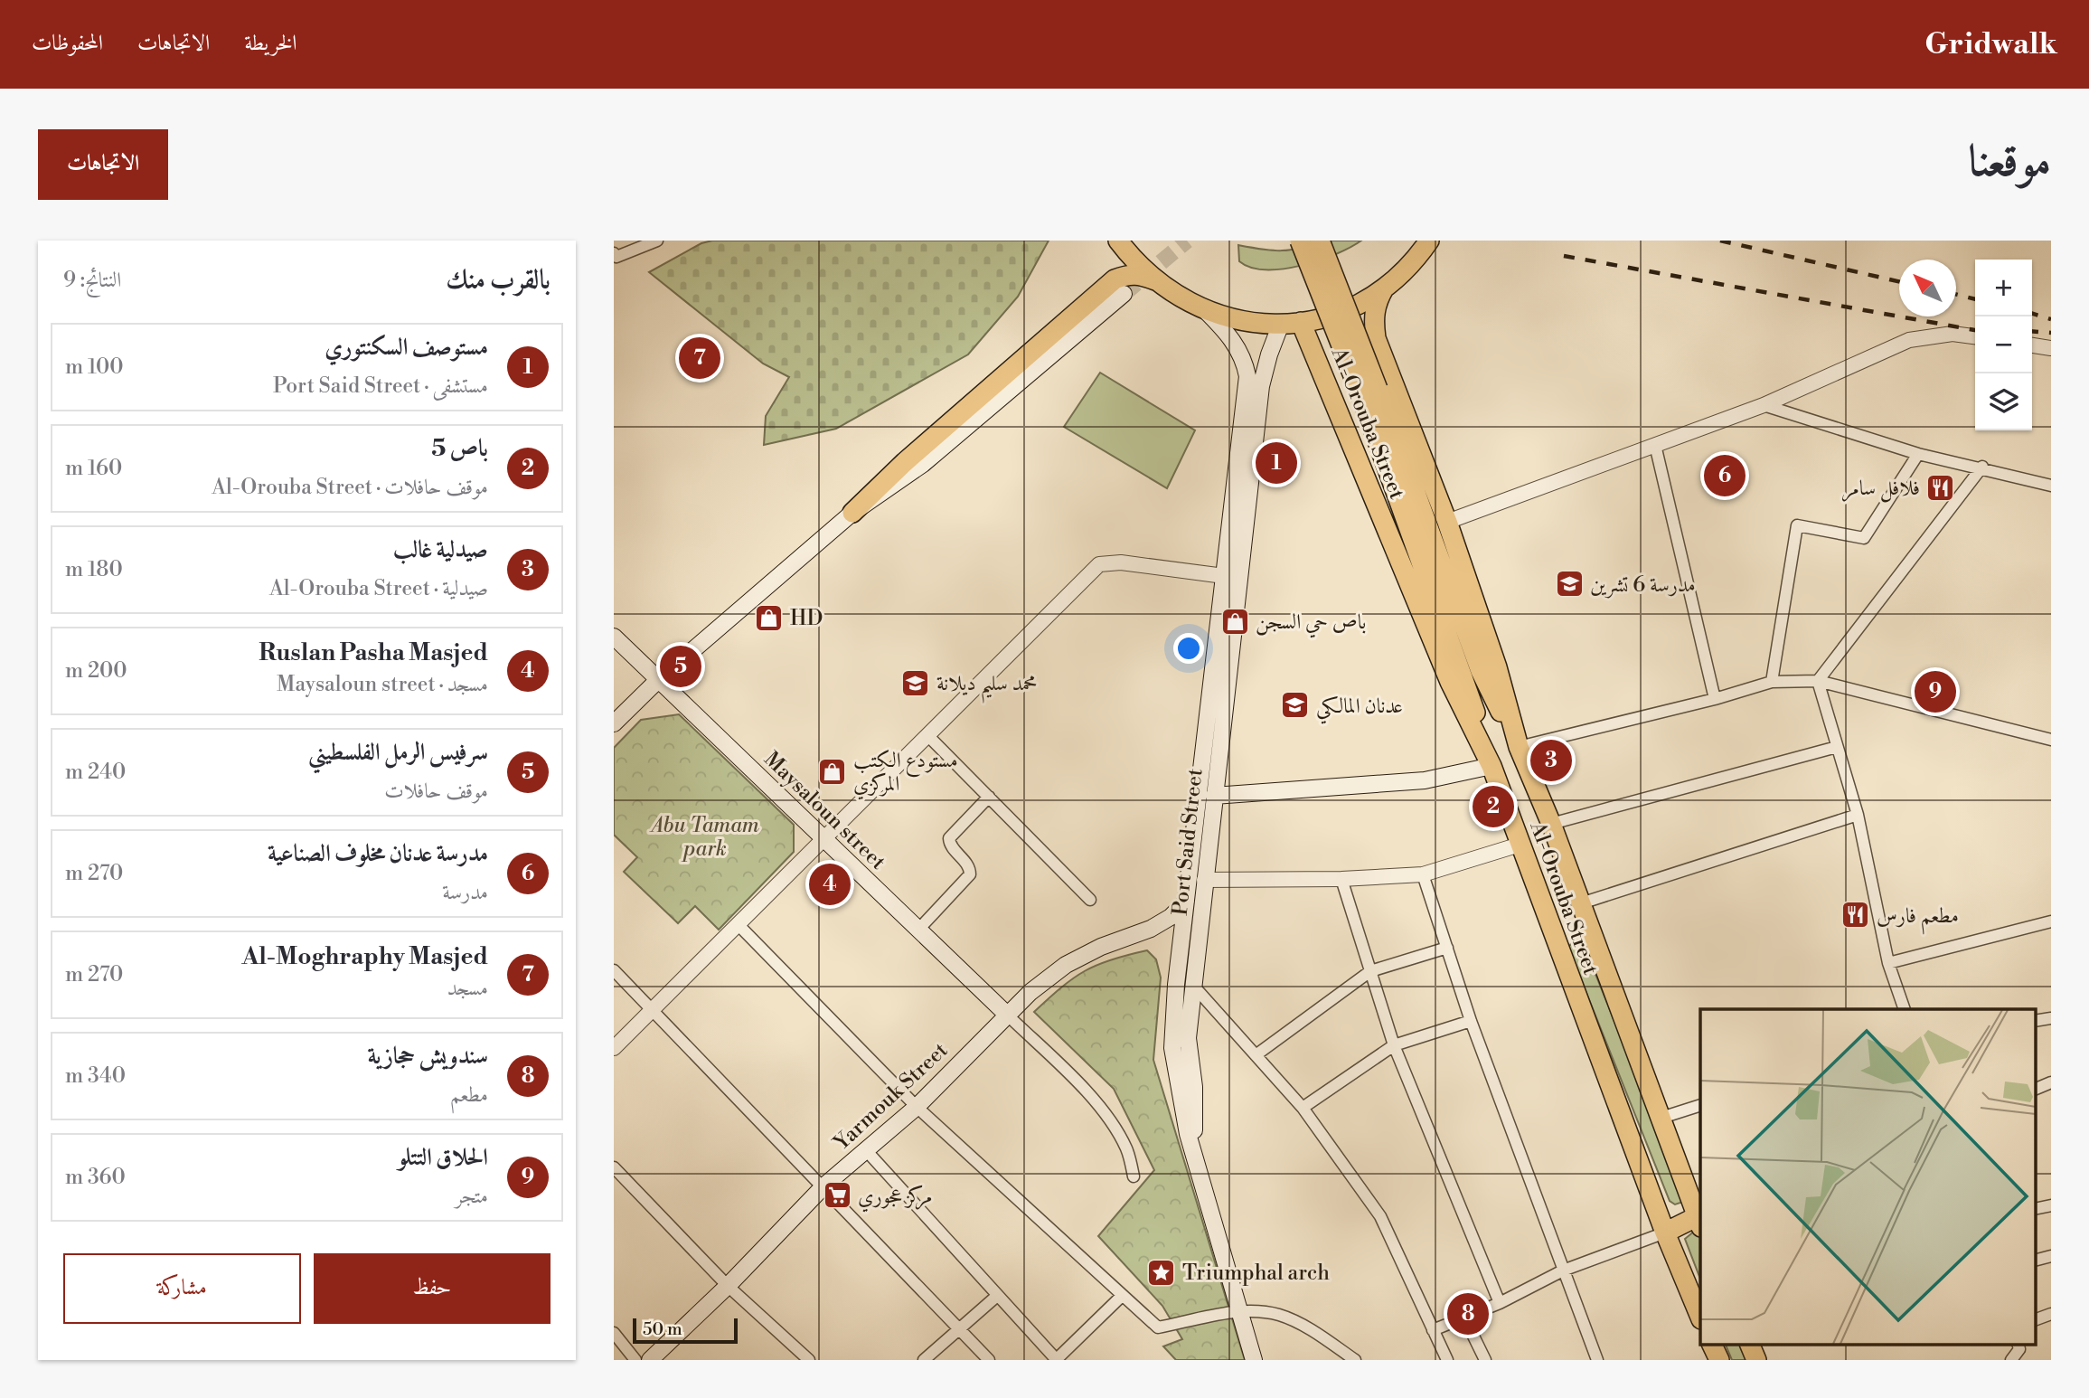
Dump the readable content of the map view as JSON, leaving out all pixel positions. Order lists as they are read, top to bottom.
{
  "streets": {
    "main road": [
      "Al-Orouba Street",
      "Maysaloun street",
      "Port Said Street",
      "Yarmouk Street"
    ]
  },
  "crossings": [
    ["Maysaloun street", "Yarmouk Street"]
  ],
  "parks": ["Abu Tamam park"],
  "places": {
    "restaurant": ["فلافل سامر", "مطعم فارس"],
    "school or university": ["مدرسة 6 تشرين", "محمد سليم ديلانة", "عدنان المالكي"],
    "shop": ["HD", "باص حي السجن", "مستودع الكتب المركزي"],
    "supermarket": ["مركز عجوري"],
    "place": ["Triumphal arch"]
  },
  "scale_bar": "50 m",
  "north": "top left",
  "page": {
    "header": "Gridwalk",
    "nav": ["الخريطة", "الاتجاهات", "المحفوظات"],
    "title": "موقعنا",
    "buttons": [
      "الاتجاهات",
      ["حفظ", "مشاركة"]
    ],
    "heading": ["بالقرب منك", "النتائج: 9"],
    "map_buttons": ["+", "−"],
    "list": [
      {
        "mark": "1",
        "name": "مستوصف السكنتوري",
        "note": "مستشفى · Port Said Street",
        "value": "100 m"
      },
      {
        "mark": "2",
        "name": "باص 5",
        "note": "موقف حافلات · Al-Orouba Street",
        "value": "160 m"
      },
      {
        "mark": "3",
        "name": "صيدلية غالب",
        "note": "صيدلية · Al-Orouba Street",
        "value": "180 m"
      },
      {
        "mark": "4",
        "name": "Ruslan Pasha Masjed",
        "note": "مسجد · Maysaloun street",
        "value": "200 m"
      },
      {
        "mark": "5",
        "name": "سرفيس الرمل الفلسطيني",
        "note": "موقف حافلات",
        "value": "240 m"
      },
      {
        "mark": "6",
        "name": "مدرسة عدنان مخلوف الصناعية",
        "note": "مدرسة",
        "value": "270 m"
      },
      {
        "mark": "7",
        "name": "Al-Moghraphy Masjed",
        "note": "مسجد",
        "value": "270 m"
      },
      {
        "mark": "8",
        "name": "سندويش حجازية",
        "note": "مطعم",
        "value": "340 m"
      },
      {
        "mark": "9",
        "name": "الحلاق التتلو",
        "note": "متجر",
        "value": "360 m"
      }
    ],
    "pins": [
      "7",
      "1",
      "6",
      "5",
      "9",
      "3",
      "2",
      "4",
      "8"
    ],
    "scale": "50 m"
  }
}
